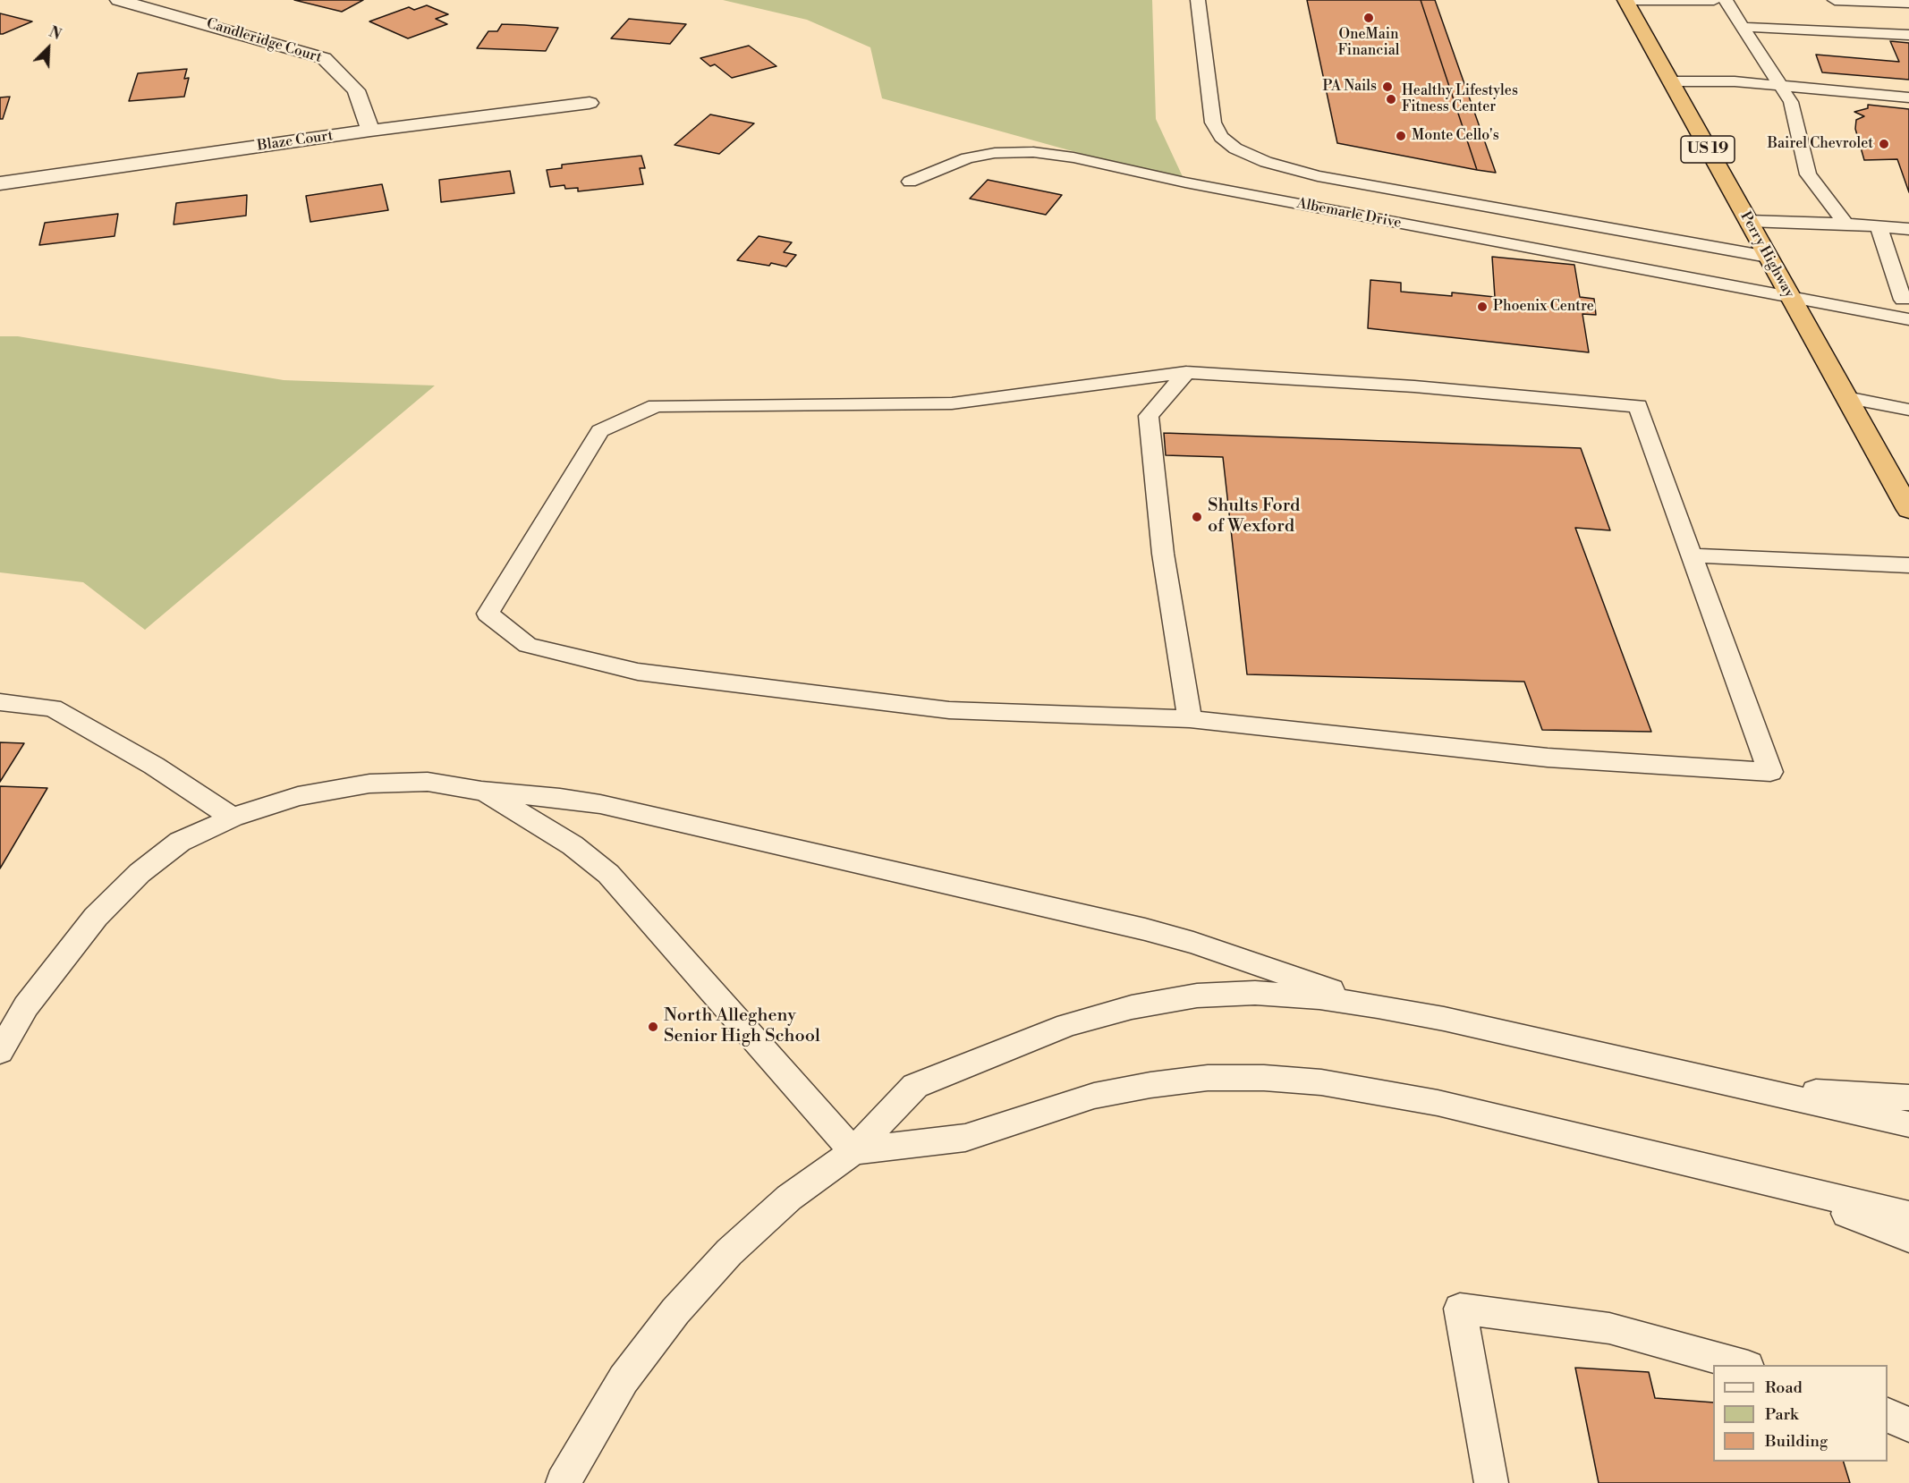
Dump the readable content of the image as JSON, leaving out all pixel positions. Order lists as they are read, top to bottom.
{
  "streets": {
    "highway": ["US 19", "Perry Highway"],
    "street": ["Candleridge Court", "Blaze Court"],
    "lane": ["Albemarle Drive"]
  },
  "crossings": [
    ["Candleridge Court", "Blaze Court"],
    ["Albemarle Drive", "Perry Highway"]
  ],
  "places": [
    "OneMain Financial",
    "PA Nails",
    "Healthy Lifestyles Fitness Center",
    "Monte Cello's",
    "Bairel Chevrolet",
    "Phoenix Centre",
    "Shults Ford of Wexford",
    "North Allegheny Senior High School"
  ],
  "legend": ["Road", "Park", "Building"],
  "north": "top right"
}
